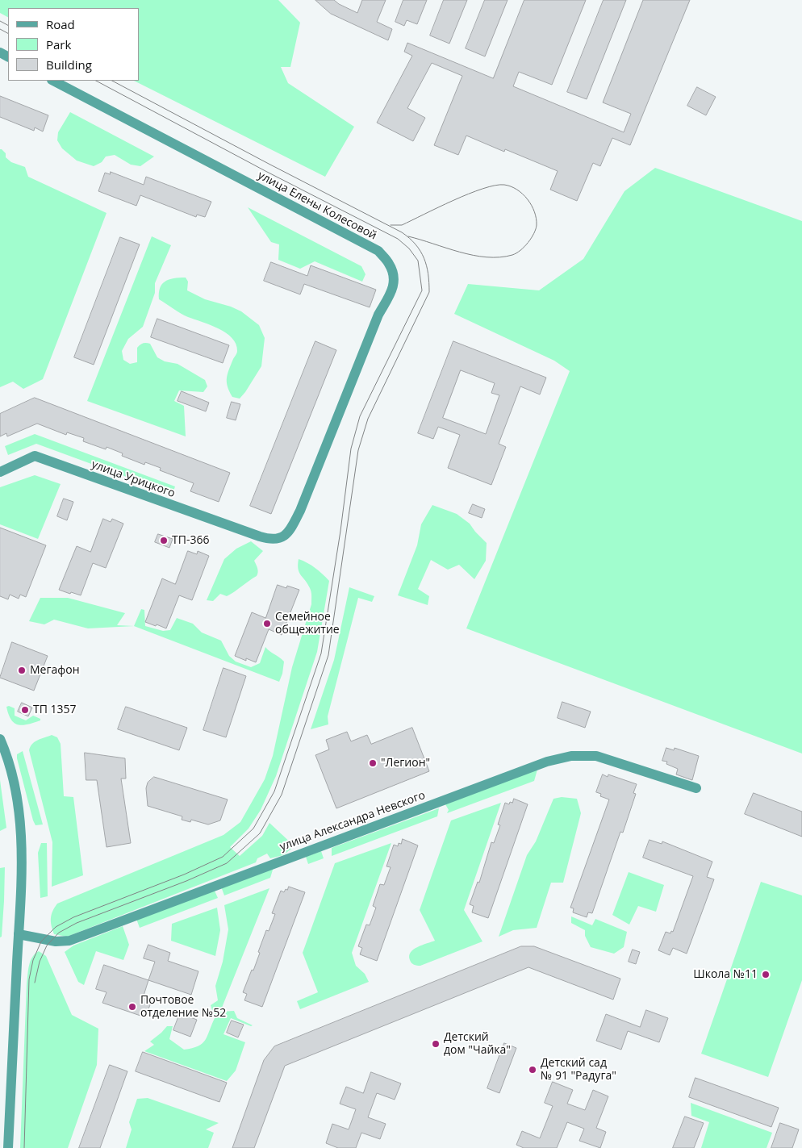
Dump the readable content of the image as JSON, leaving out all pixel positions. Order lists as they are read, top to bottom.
{
  "streets": {
    "street": ["улица Елены Колесовой", "улица Урицкого", "улица Александра Невского"]
  },
  "crossings": [
    ["улица Елены Колесовой", "улица Урицкого"]
  ],
  "places": [
    "ТП-366",
    "Семейное общежитие",
    "Мегафон",
    "ТП 1357",
    "\"Легион\"",
    "Школа №11",
    "Почтовое отделение №52",
    "Детский дом \"Чайка\"",
    "Детский сад № 91 \"Радуга\""
  ],
  "legend": ["Road", "Park", "Building"]
}
